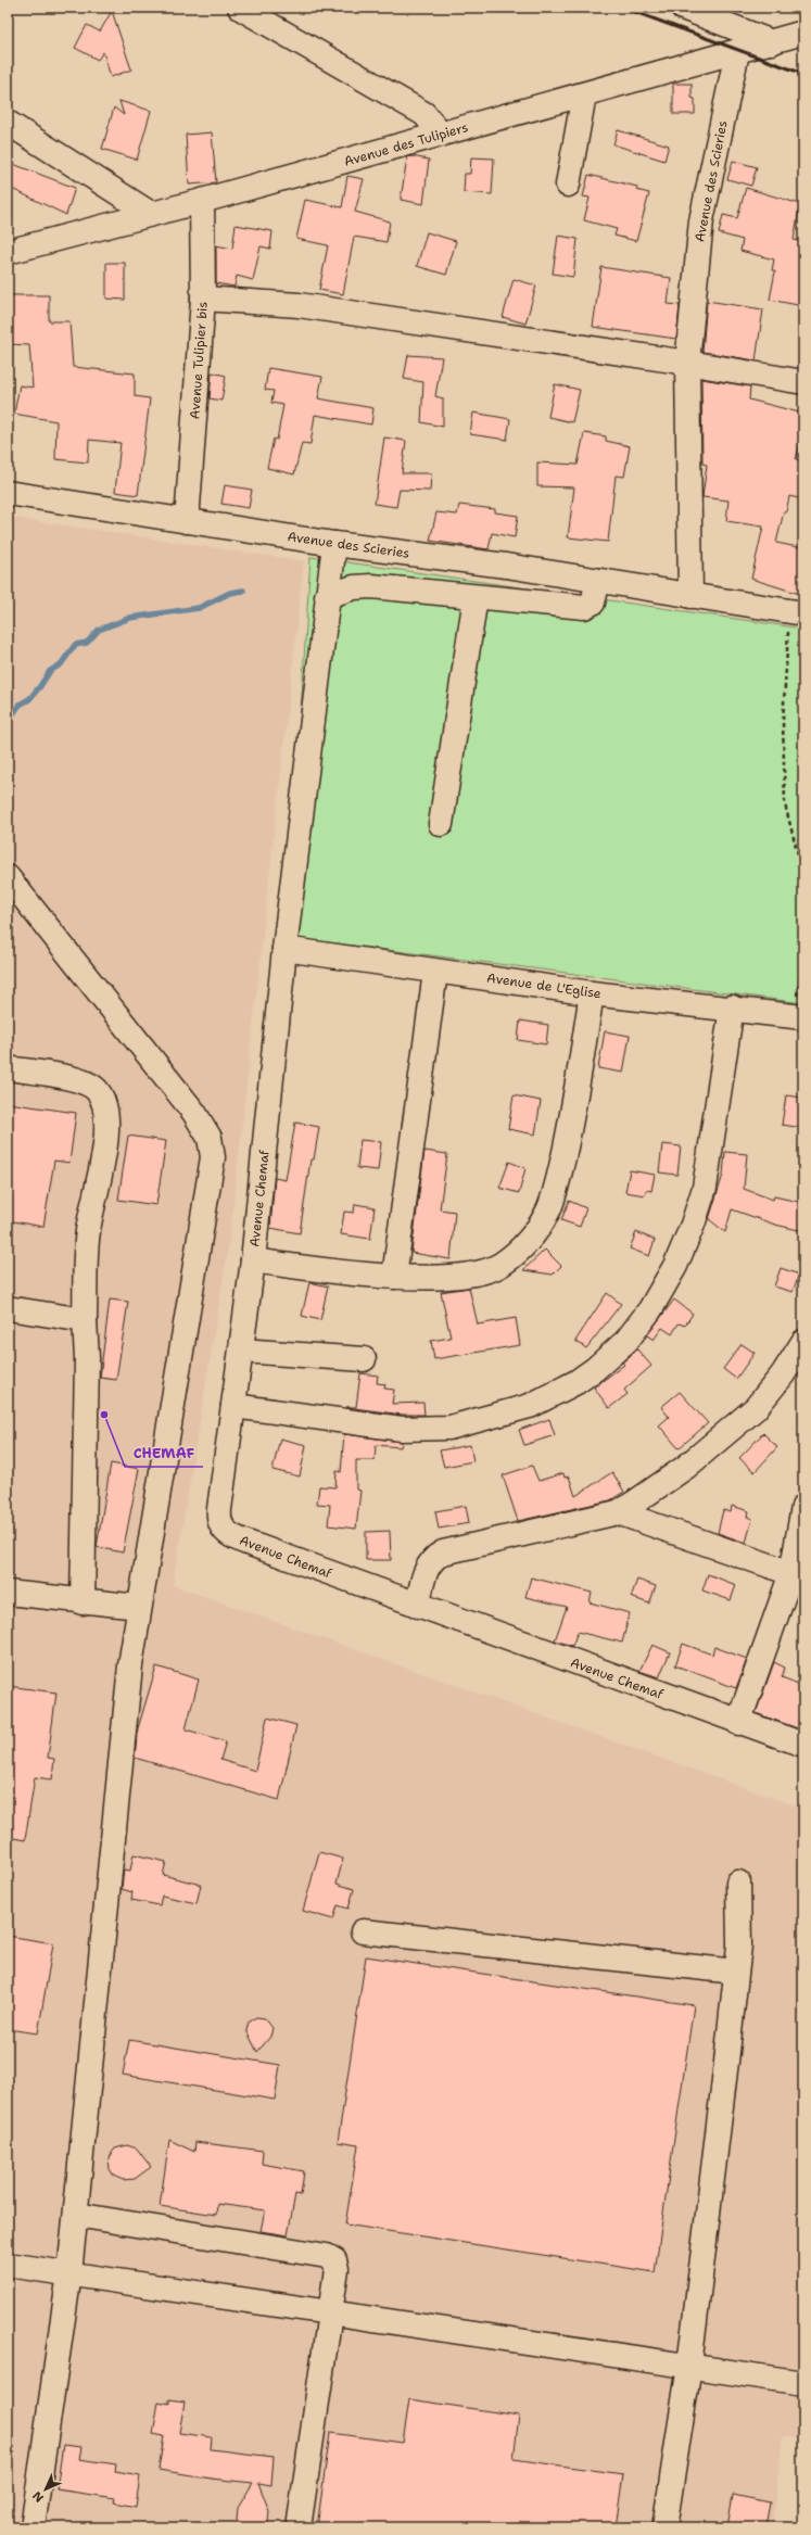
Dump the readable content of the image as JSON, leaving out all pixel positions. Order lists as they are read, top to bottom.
{
  "streets": {
    "street": [
      "Avenue des Tulipiers",
      "Avenue des Scieries",
      "Avenue Tulipier bis",
      "Avenue de L'Eglise",
      "Avenue Chemaf"
    ]
  },
  "crossings": [
    ["Avenue des Tulipiers", "Avenue des Scieries"],
    ["Avenue des Tulipiers", "Avenue Tulipier bis"],
    ["Avenue des Scieries", "Avenue Tulipier bis"],
    ["Avenue des Scieries", "Avenue Chemaf"],
    ["Avenue de L'Eglise", "Avenue Chemaf"]
  ],
  "places": ["CHEMAF"],
  "north": "bottom left"
}
